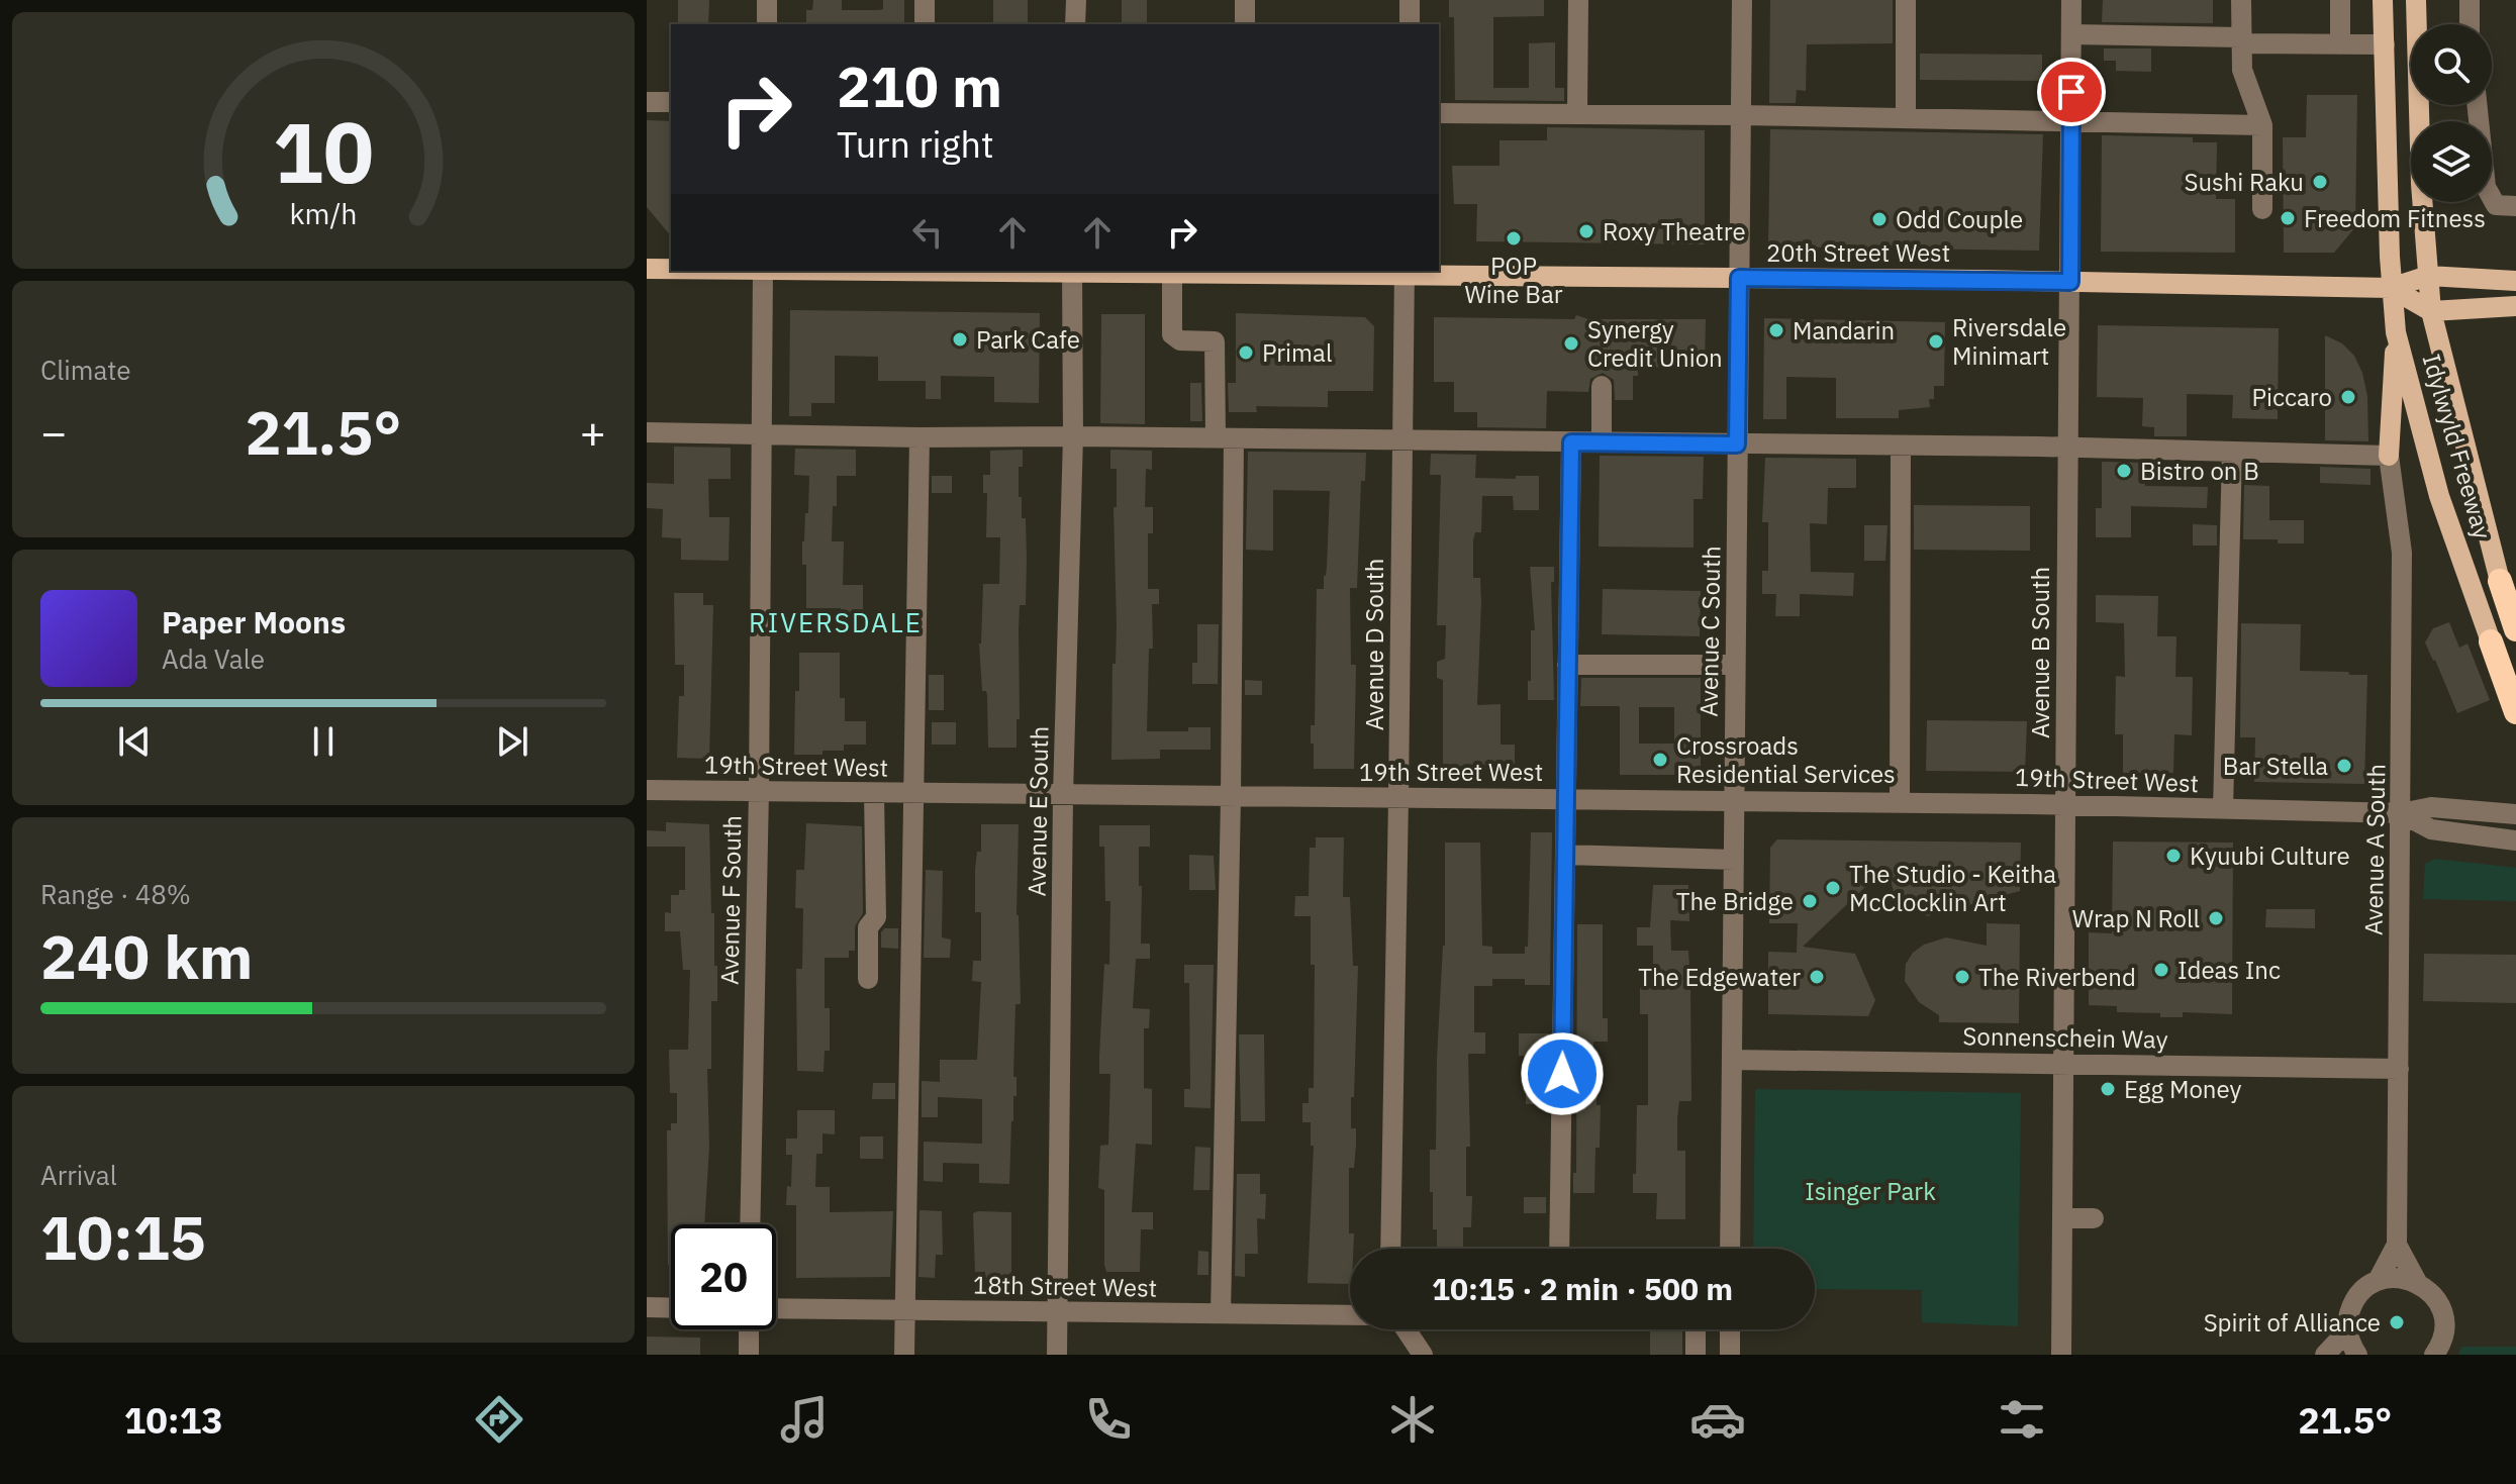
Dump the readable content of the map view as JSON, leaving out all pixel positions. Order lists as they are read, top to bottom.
{
  "streets": {
    "highway": ["Idylwyld Freeway"],
    "main road": ["20th Street West"],
    "street": [
      "Avenue C South",
      "Avenue D South",
      "Avenue B South",
      "19th Street West",
      "Avenue E South",
      "Avenue A South",
      "Avenue F South",
      "Sonnenschein Way",
      "18th Street West"
    ]
  },
  "crossings": [
    ["20th Street West", "Avenue C South"],
    ["20th Street West", "Avenue D South"],
    ["20th Street West", "Avenue B South"],
    ["20th Street West", "Avenue E South"],
    ["Avenue C South", "19th Street West"],
    ["Avenue C South", "Sonnenschein Way"],
    ["Avenue D South", "19th Street West"],
    ["Avenue B South", "19th Street West"],
    ["Avenue B South", "Sonnenschein Way"],
    ["19th Street West", "Avenue E South"],
    ["19th Street West", "Avenue A South"],
    ["19th Street West", "Avenue F South"],
    ["Avenue E South", "18th Street West"],
    ["Avenue A South", "Sonnenschein Way"]
  ],
  "districts": ["RIVERSDALE"],
  "parks": ["Isinger Park"],
  "places": [
    "Sushi Raku",
    "Freedom Fitness",
    "Odd Couple",
    "Roxy Theatre",
    "POP Wine Bar",
    "Mandarin",
    "Park Cafe",
    "Riversdale Minimart",
    "Synergy Credit Union",
    "Primal",
    "Piccaro",
    "Bistro on B",
    "Crossroads Residential Services",
    "Bar Stella",
    "Kyuubi Culture",
    "The Studio - Keitha McClocklin Art",
    "The Bridge",
    "Wrap N Roll",
    "Ideas Inc",
    "The Edgewater",
    "The Riverbend",
    "Egg Money",
    "Spirit of Alliance"
  ],
  "page": {
    "turn": ["210 m", "Turn right"],
    "tile": [
      "Climate",
      ["Range · 48%", "240 km"],
      ["Arrival", "10:15"]
    ],
    "heat": ["−", "21.5°", "+"],
    "song": ["Paper Moons", "Ada Vale"],
    "limit": "20",
    "trip": "10:15 · 2 min · 500 m",
    "tabs": ["10:13", "21.5°"],
    "gauge": ["10", "km/h"]
  }
}
